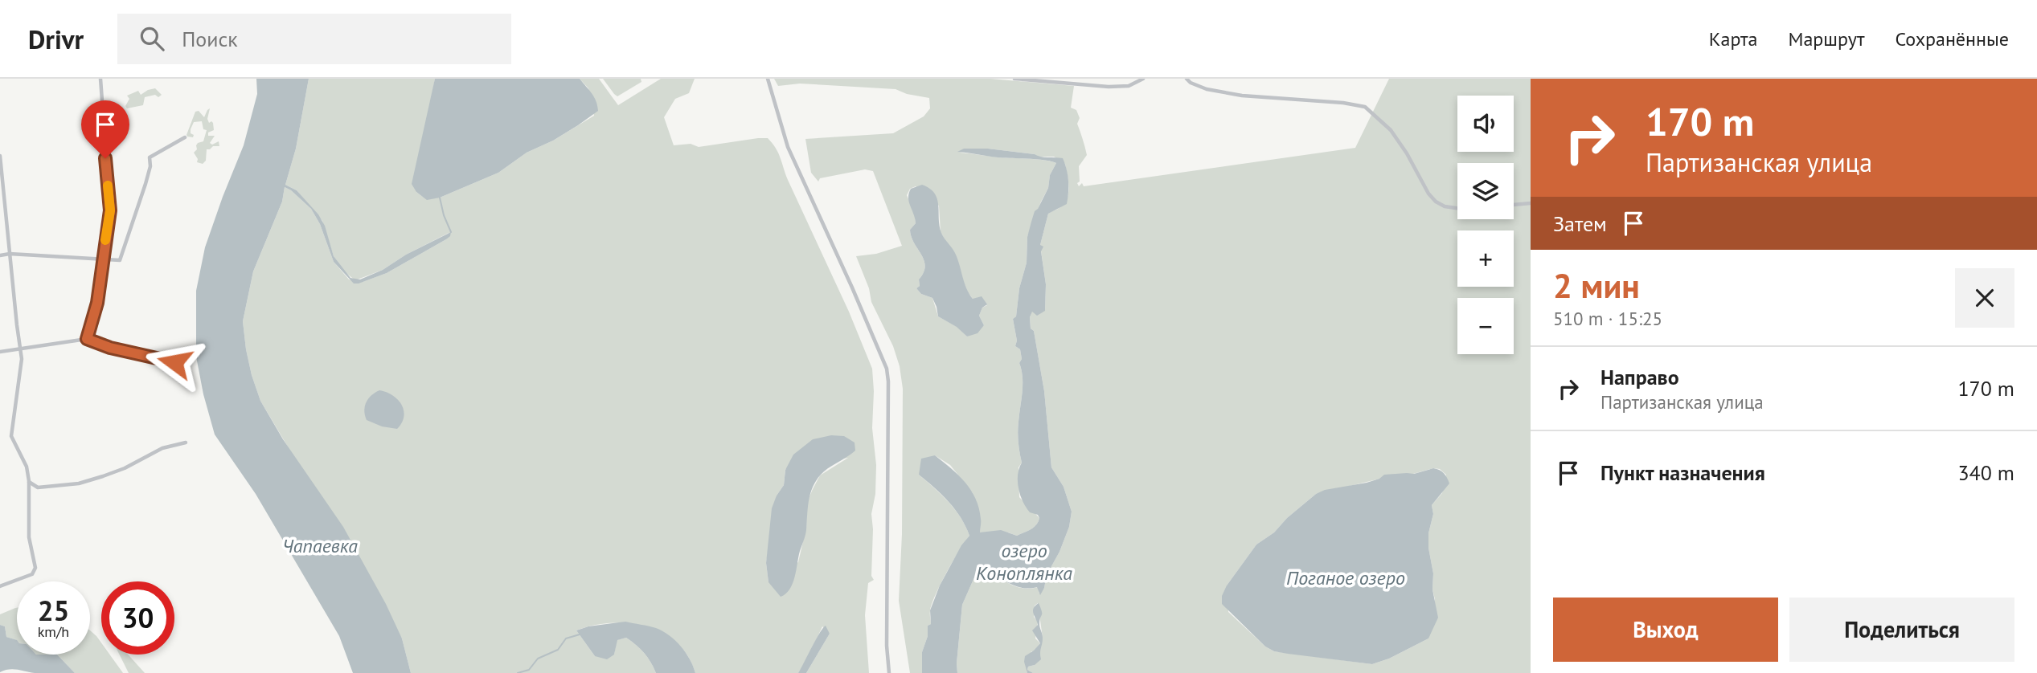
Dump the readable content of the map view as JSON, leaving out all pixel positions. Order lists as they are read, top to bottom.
{
  "water": ["Чапаевка", "озеро Коноплянка", "Поганое озеро"],
  "page": {
    "header": "Drivr",
    "search": "Поиск",
    "nav": ["Карта", "Маршрут", "Сохранённые"],
    "turn": ["170 m", "Партизанская улица"],
    "map_buttons": ["+", "−"],
    "then": "Затем",
    "heading": ["2 мин", "510 m · 15:25"],
    "list": [
      {
        "name": "Направо",
        "note": "Партизанская улица",
        "value": "170 m"
      },
      {
        "name": "Пункт назначения",
        "value": "340 m"
      }
    ],
    "speed": "25 km/h",
    "limit": "30",
    "buttons": ["Выход", "Поделиться"]
  }
}
